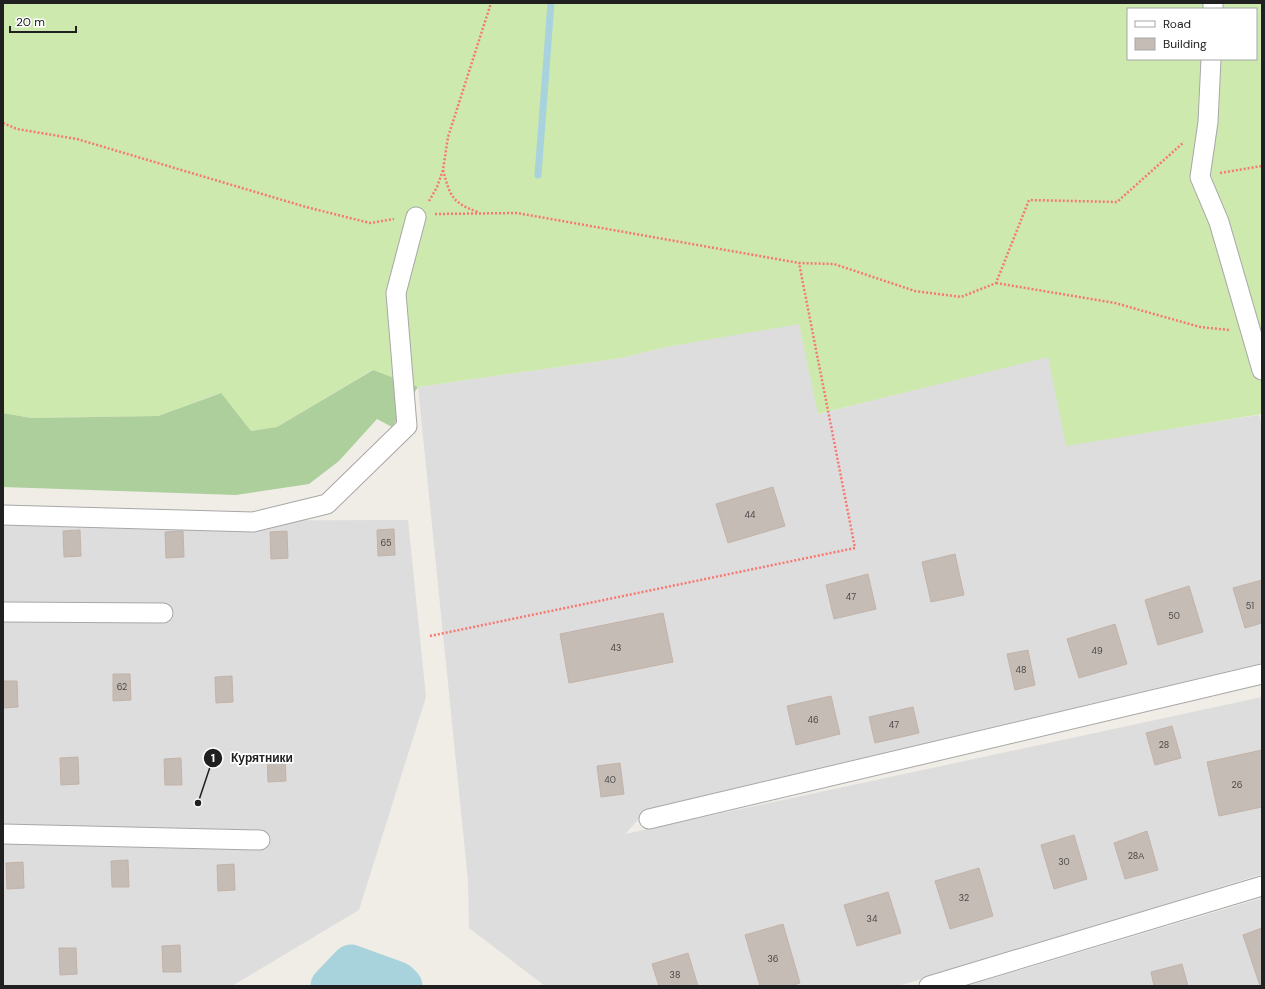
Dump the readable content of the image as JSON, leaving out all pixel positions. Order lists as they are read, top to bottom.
{
  "places": ["Курятники"],
  "house_numbers": [
    "44",
    "65",
    "47",
    "51",
    "50",
    "43",
    "49",
    "48",
    "62",
    "46",
    "47",
    "28",
    "40",
    "26",
    "28А",
    "30",
    "32",
    "34",
    "36",
    "38"
  ],
  "legend": ["Road", "Building"],
  "scale_bar": "20 m"
}
